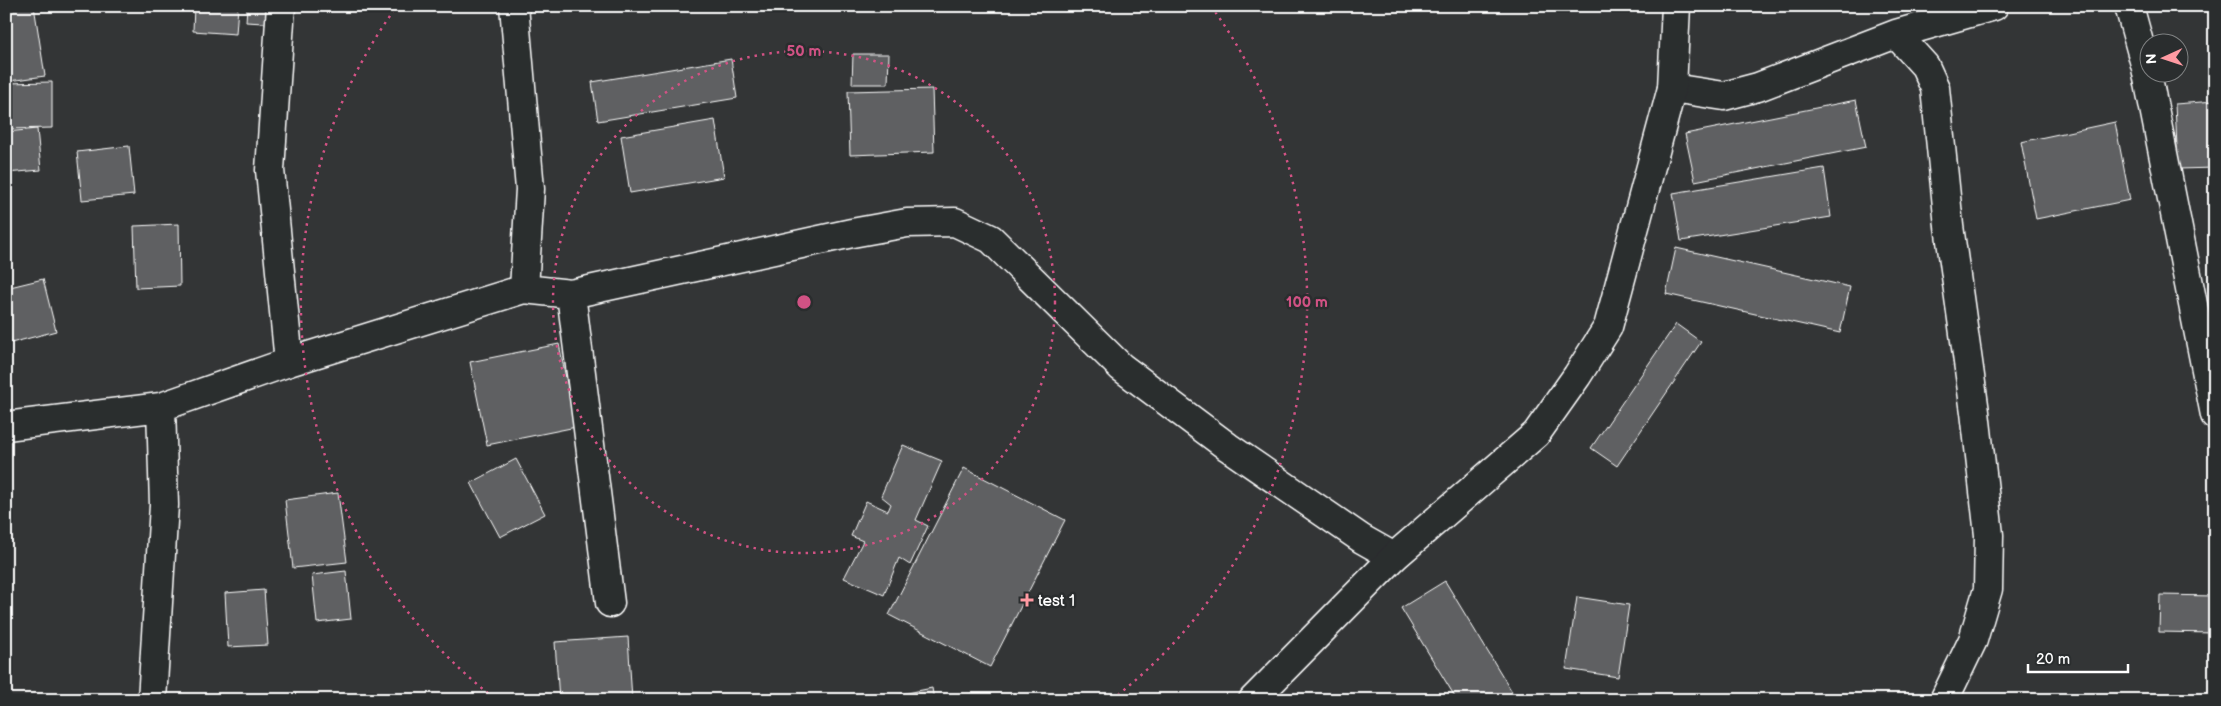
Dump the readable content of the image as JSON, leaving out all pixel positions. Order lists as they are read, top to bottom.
{
  "places": {
    "health": ["test 1"]
  },
  "scale_bar": "20 m",
  "north": "left",
  "rings": ["50 m", "100 m"]
}
